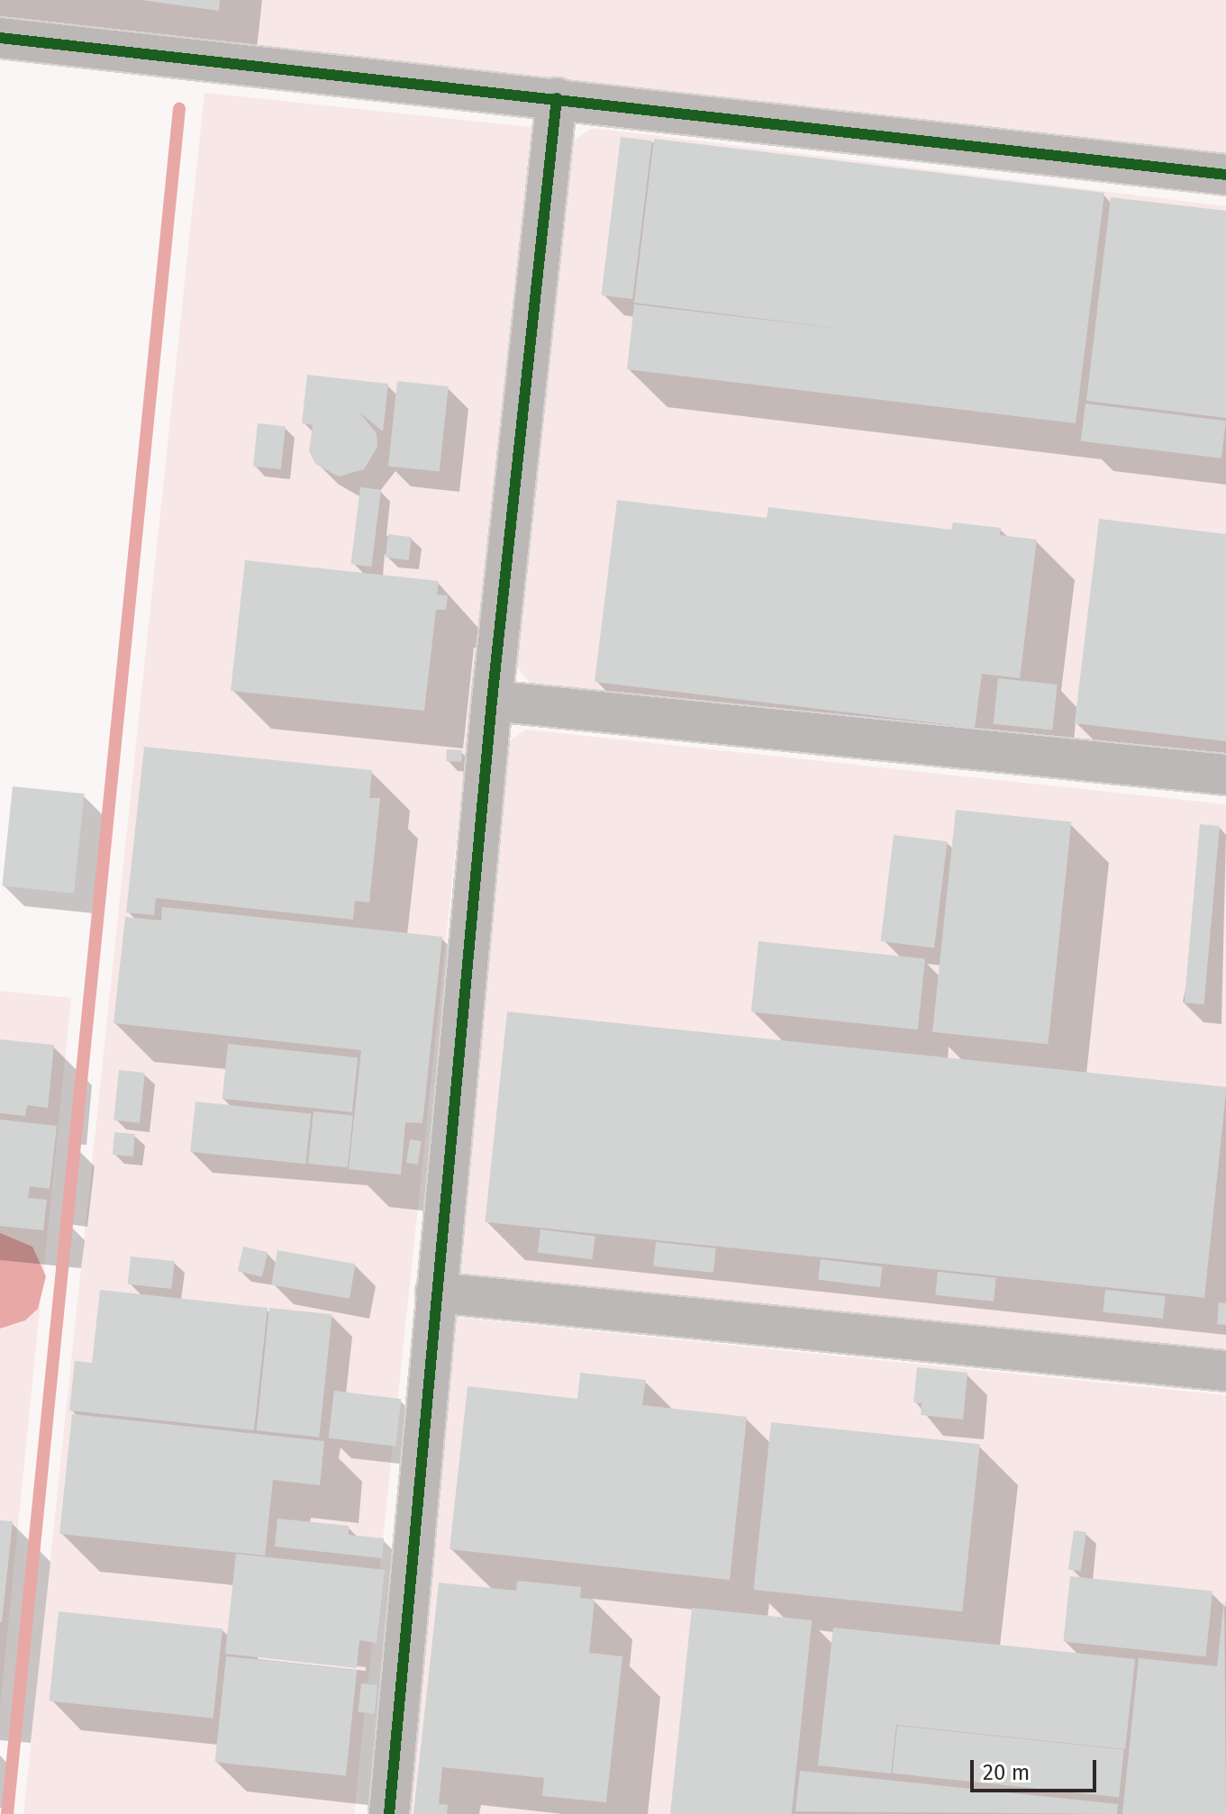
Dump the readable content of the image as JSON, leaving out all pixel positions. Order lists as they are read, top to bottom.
{
  "scale_bar": "20 m"
}
